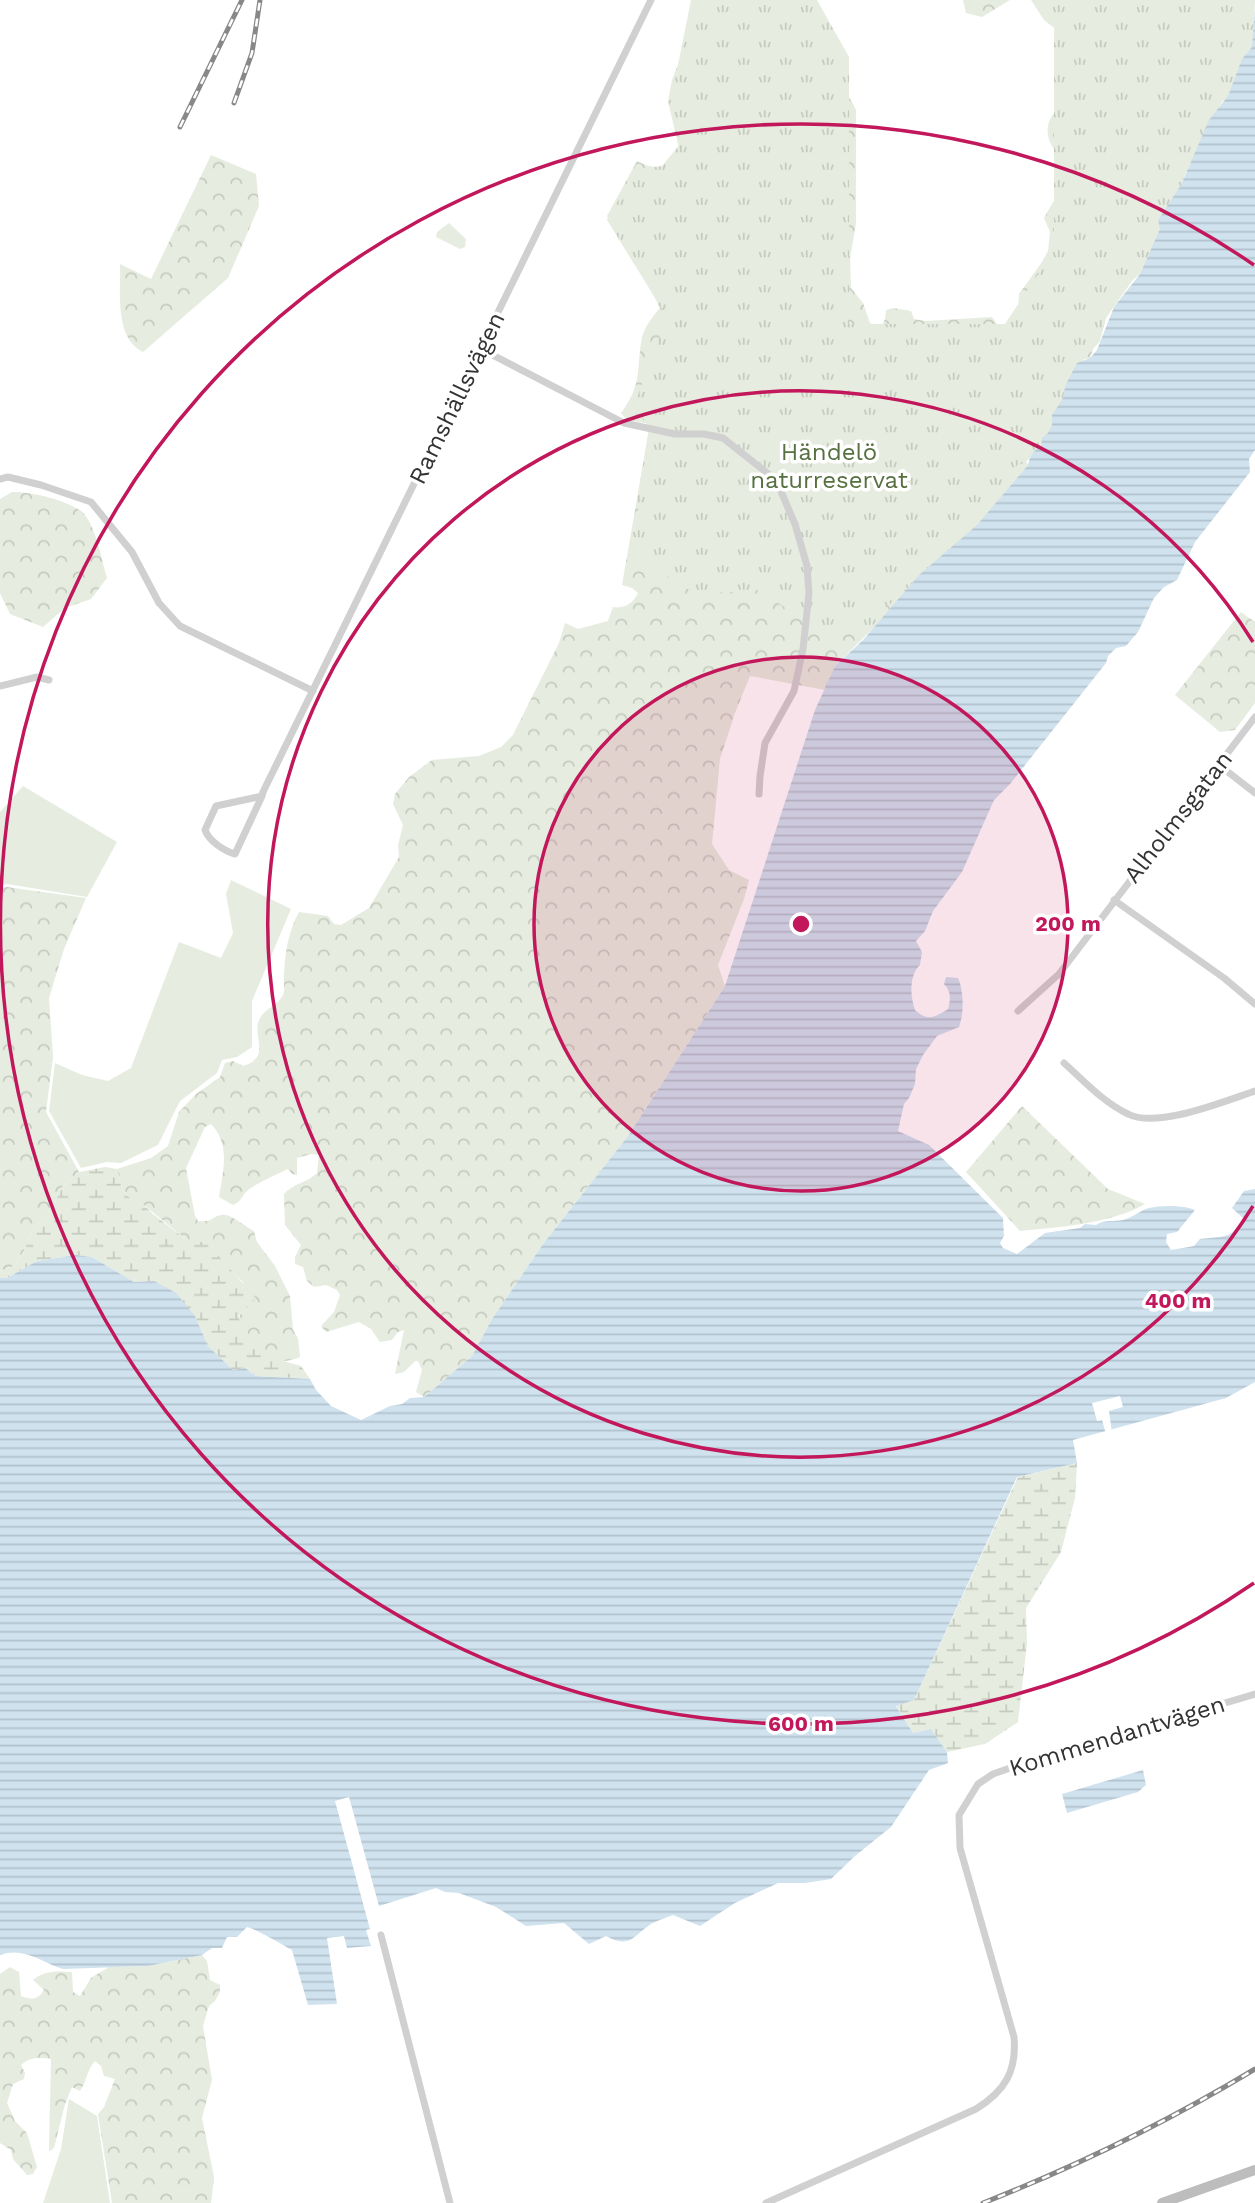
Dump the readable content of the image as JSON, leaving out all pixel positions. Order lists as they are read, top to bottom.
{
  "streets": {
    "street": ["Ramshällsvägen", "Alholmsgatan", "Kommendantvägen"]
  },
  "parks": ["Händelö naturreservat"],
  "rings": ["200 m", "400 m", "600 m"]
}
